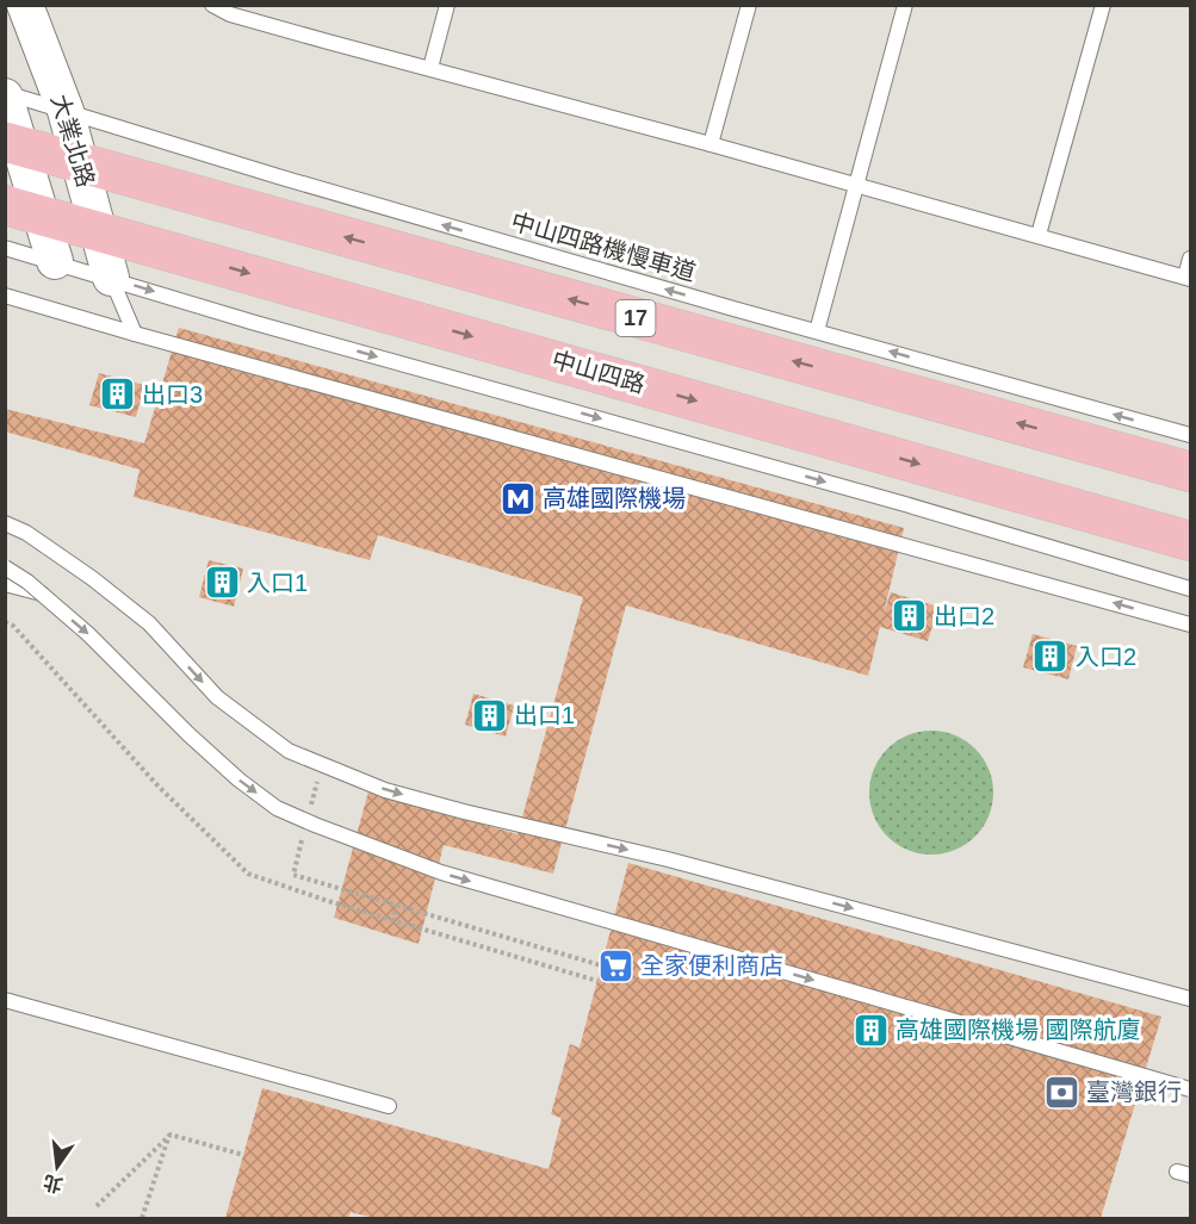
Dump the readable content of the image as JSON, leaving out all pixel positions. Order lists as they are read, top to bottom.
{
  "streets": {
    "main road": ["17", "中山四路"],
    "street": ["大業北路"],
    "lane": ["中山四路機慢車道"]
  },
  "crossings": [
    ["大業北路", "中山四路機慢車道"],
    ["大業北路", "17"],
    ["大業北路", "中山四路"]
  ],
  "one_way": ["中山四路機慢車道"],
  "places": {
    "building": [
      "出口3",
      "入口1",
      "出口2",
      "入口2",
      "出口1",
      "高雄國際機場 國際航廈"
    ],
    "metro station": ["高雄國際機場"],
    "supermarket": ["全家便利商店"],
    "bank": ["臺灣銀行"]
  },
  "north": "bottom"
}
